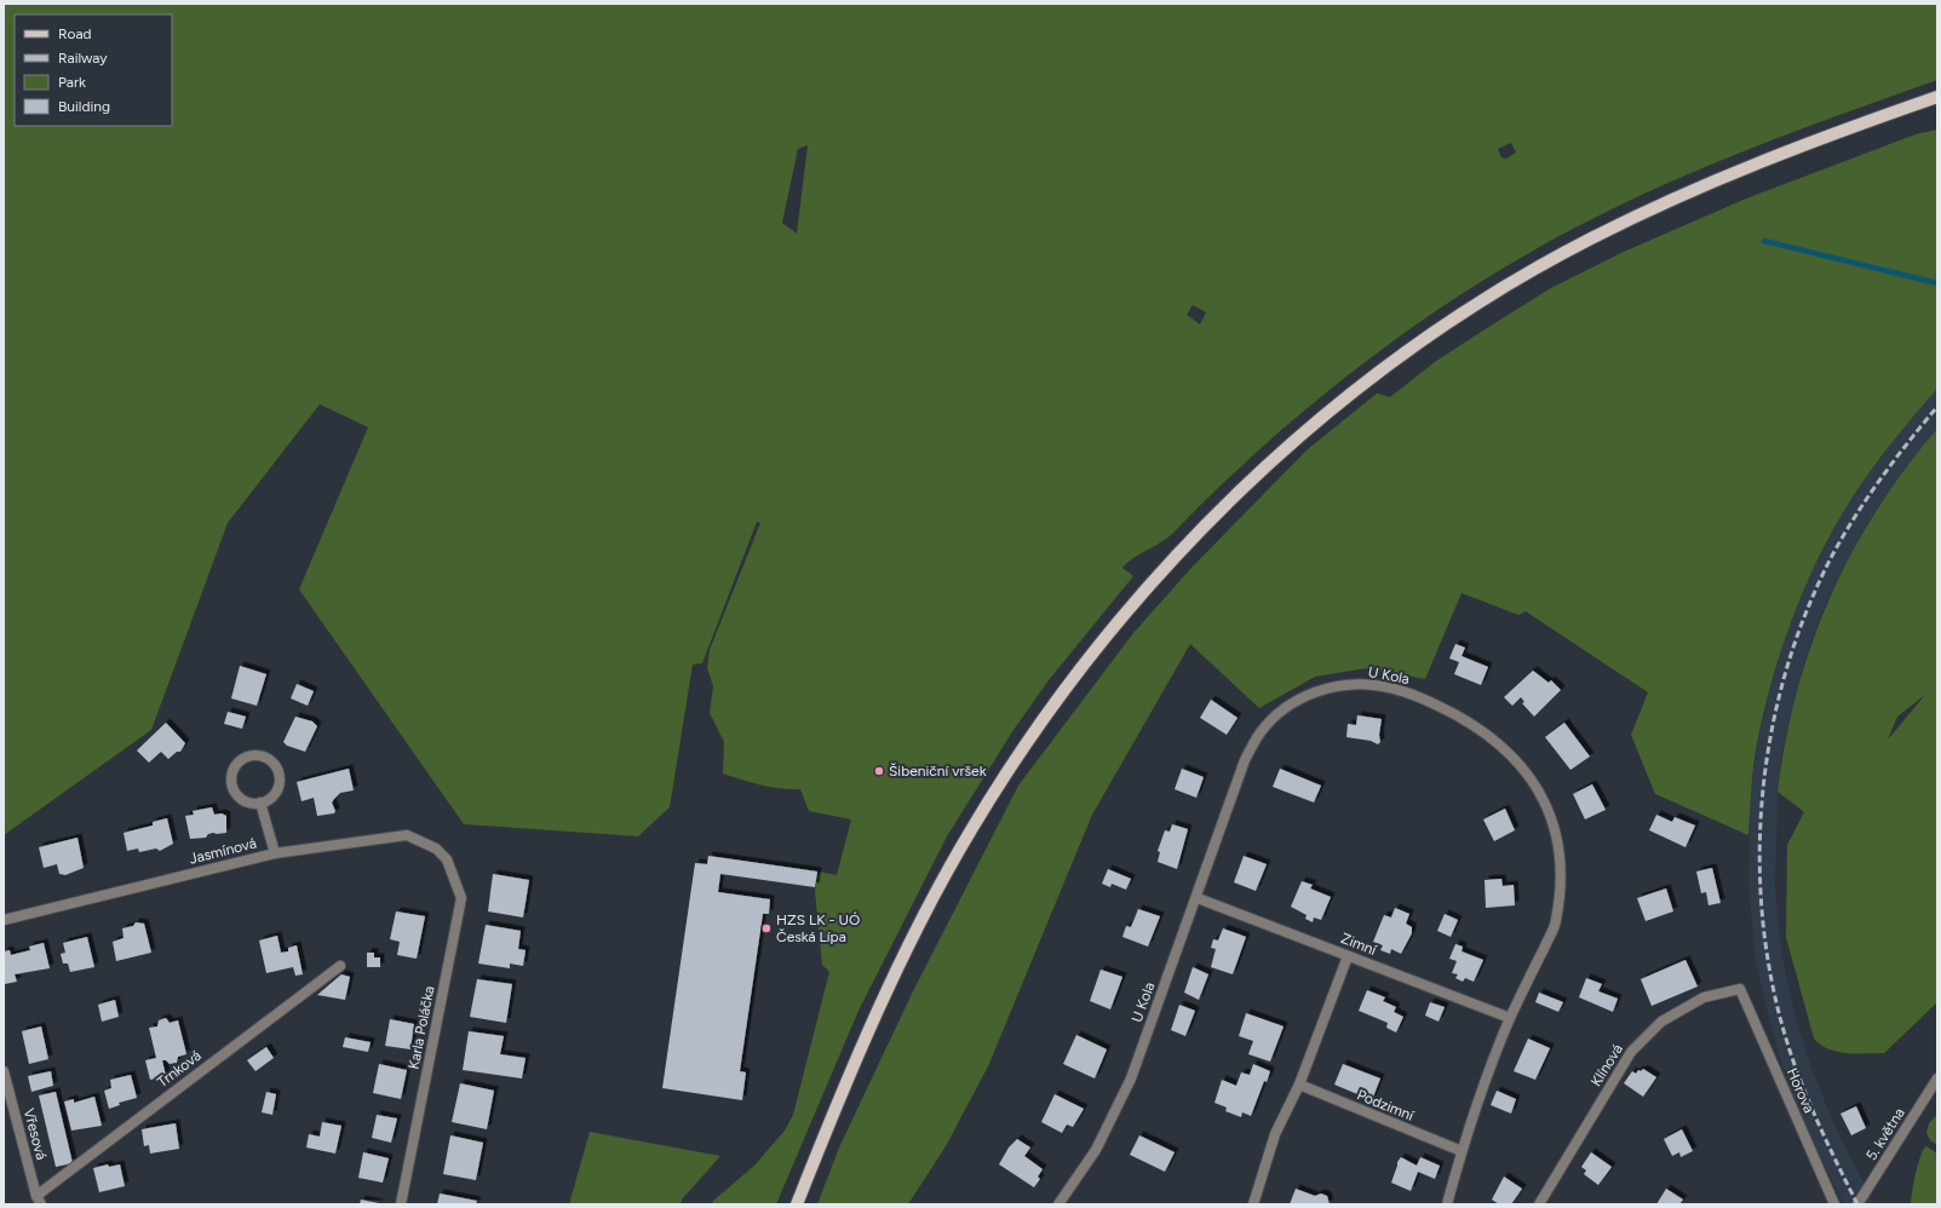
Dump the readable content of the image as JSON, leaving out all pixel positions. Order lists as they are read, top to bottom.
{
  "streets": {
    "street": [
      "U Kola",
      "Jasmínová",
      "Zimní",
      "Karla Poláčka",
      "Klínová",
      "Trnková",
      "Horova",
      "Podzimní",
      "Vřesová",
      "5. května"
    ]
  },
  "crossings": [
    ["U Kola", "Zimní"],
    ["U Kola", "Podzimní"],
    ["Jasmínová", "Karla Poláčka"],
    ["Klínová", "Horova"],
    ["Trnková", "Vřesová"]
  ],
  "places": ["Šibeniční vršek", "HZS LK - UÓ Česká Lípa"],
  "legend": [
    "Road",
    "Railway",
    "Park",
    "Building"
  ]
}
